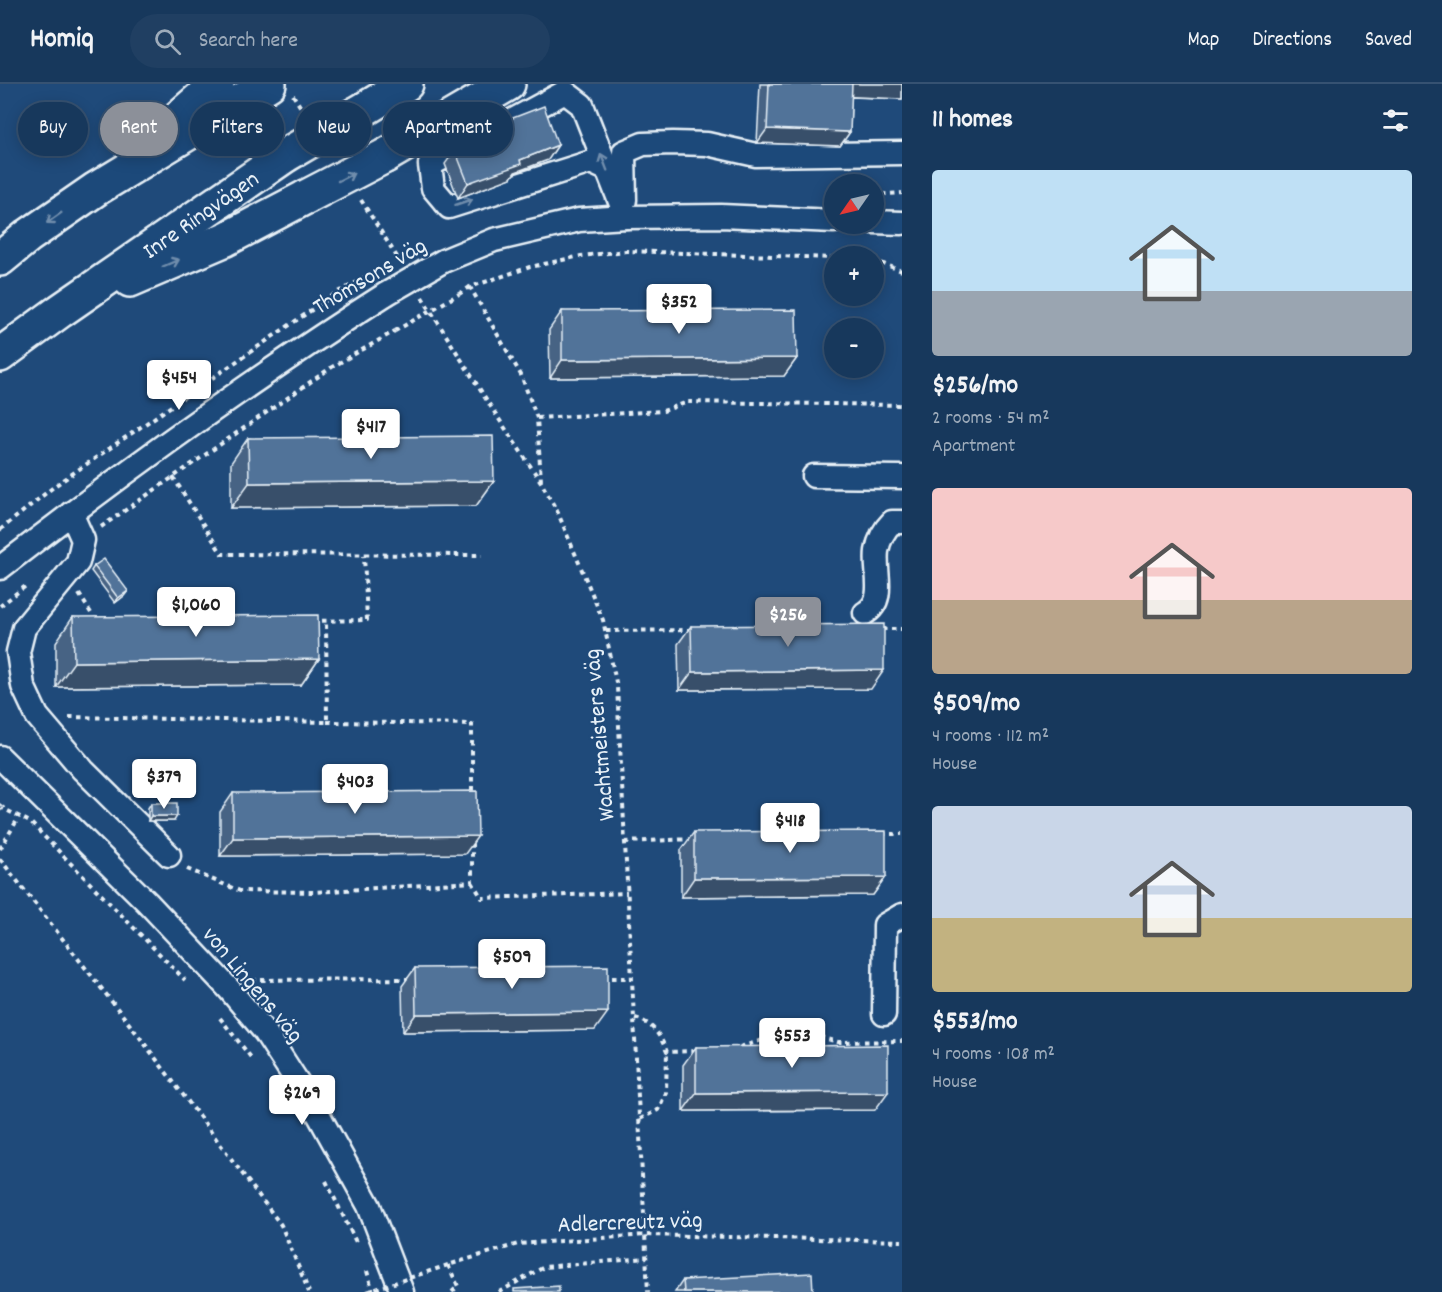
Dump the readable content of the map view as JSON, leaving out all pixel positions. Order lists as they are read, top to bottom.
{
  "streets": {
    "highway": ["Inre Ringvägen"],
    "street": ["Thomsons väg", "von Lingens väg"],
    "path": ["Wachtmeisters väg", "Adlercreutz väg"]
  },
  "crossings": [
    ["Wachtmeisters väg", "Adlercreutz väg"]
  ],
  "north": "bottom left",
  "page": {
    "header": "Homiq",
    "search": "Search here",
    "nav": ["Map", "Directions", "Saved"],
    "heading": "11 homes",
    "chip": [
      "Buy",
      "Rent",
      "Filters",
      "New",
      "Apartment"
    ],
    "list": [
      {
        "name": "$256/mo",
        "note": "2 rooms · 54 m² · Apartment"
      },
      {
        "name": "$509/mo",
        "note": "4 rooms · 112 m² · House"
      },
      {
        "name": "$553/mo",
        "note": "4 rooms · 108 m² · House"
      }
    ],
    "map_buttons": ["+", "−"],
    "price": [
      "$352",
      "$454",
      "$417",
      "$1,060",
      "$256",
      "$379",
      "$403",
      "$418",
      "$509",
      "$553",
      "$269"
    ]
  }
}
